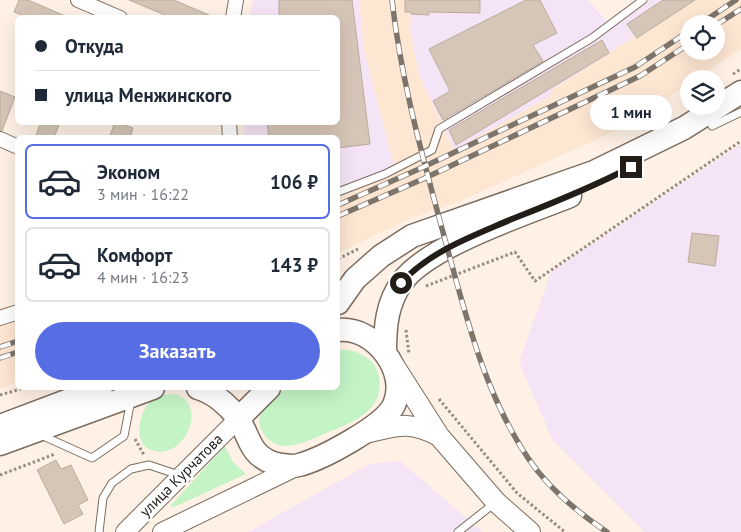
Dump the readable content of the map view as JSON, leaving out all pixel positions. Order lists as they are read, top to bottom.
{
  "streets": {
    "street": ["улица Курчатова"]
  },
  "page": {
    "banner": ["Откуда", "улица Менжинского"],
    "bubble": "1 мин",
    "list": [
      {
        "name": "Эконом",
        "note": "3 мин · 16:22",
        "value": "106 ₽"
      },
      {
        "name": "Комфорт",
        "note": "4 мин · 16:23",
        "value": "143 ₽"
      }
    ],
    "buttons": "Заказать"
  }
}
